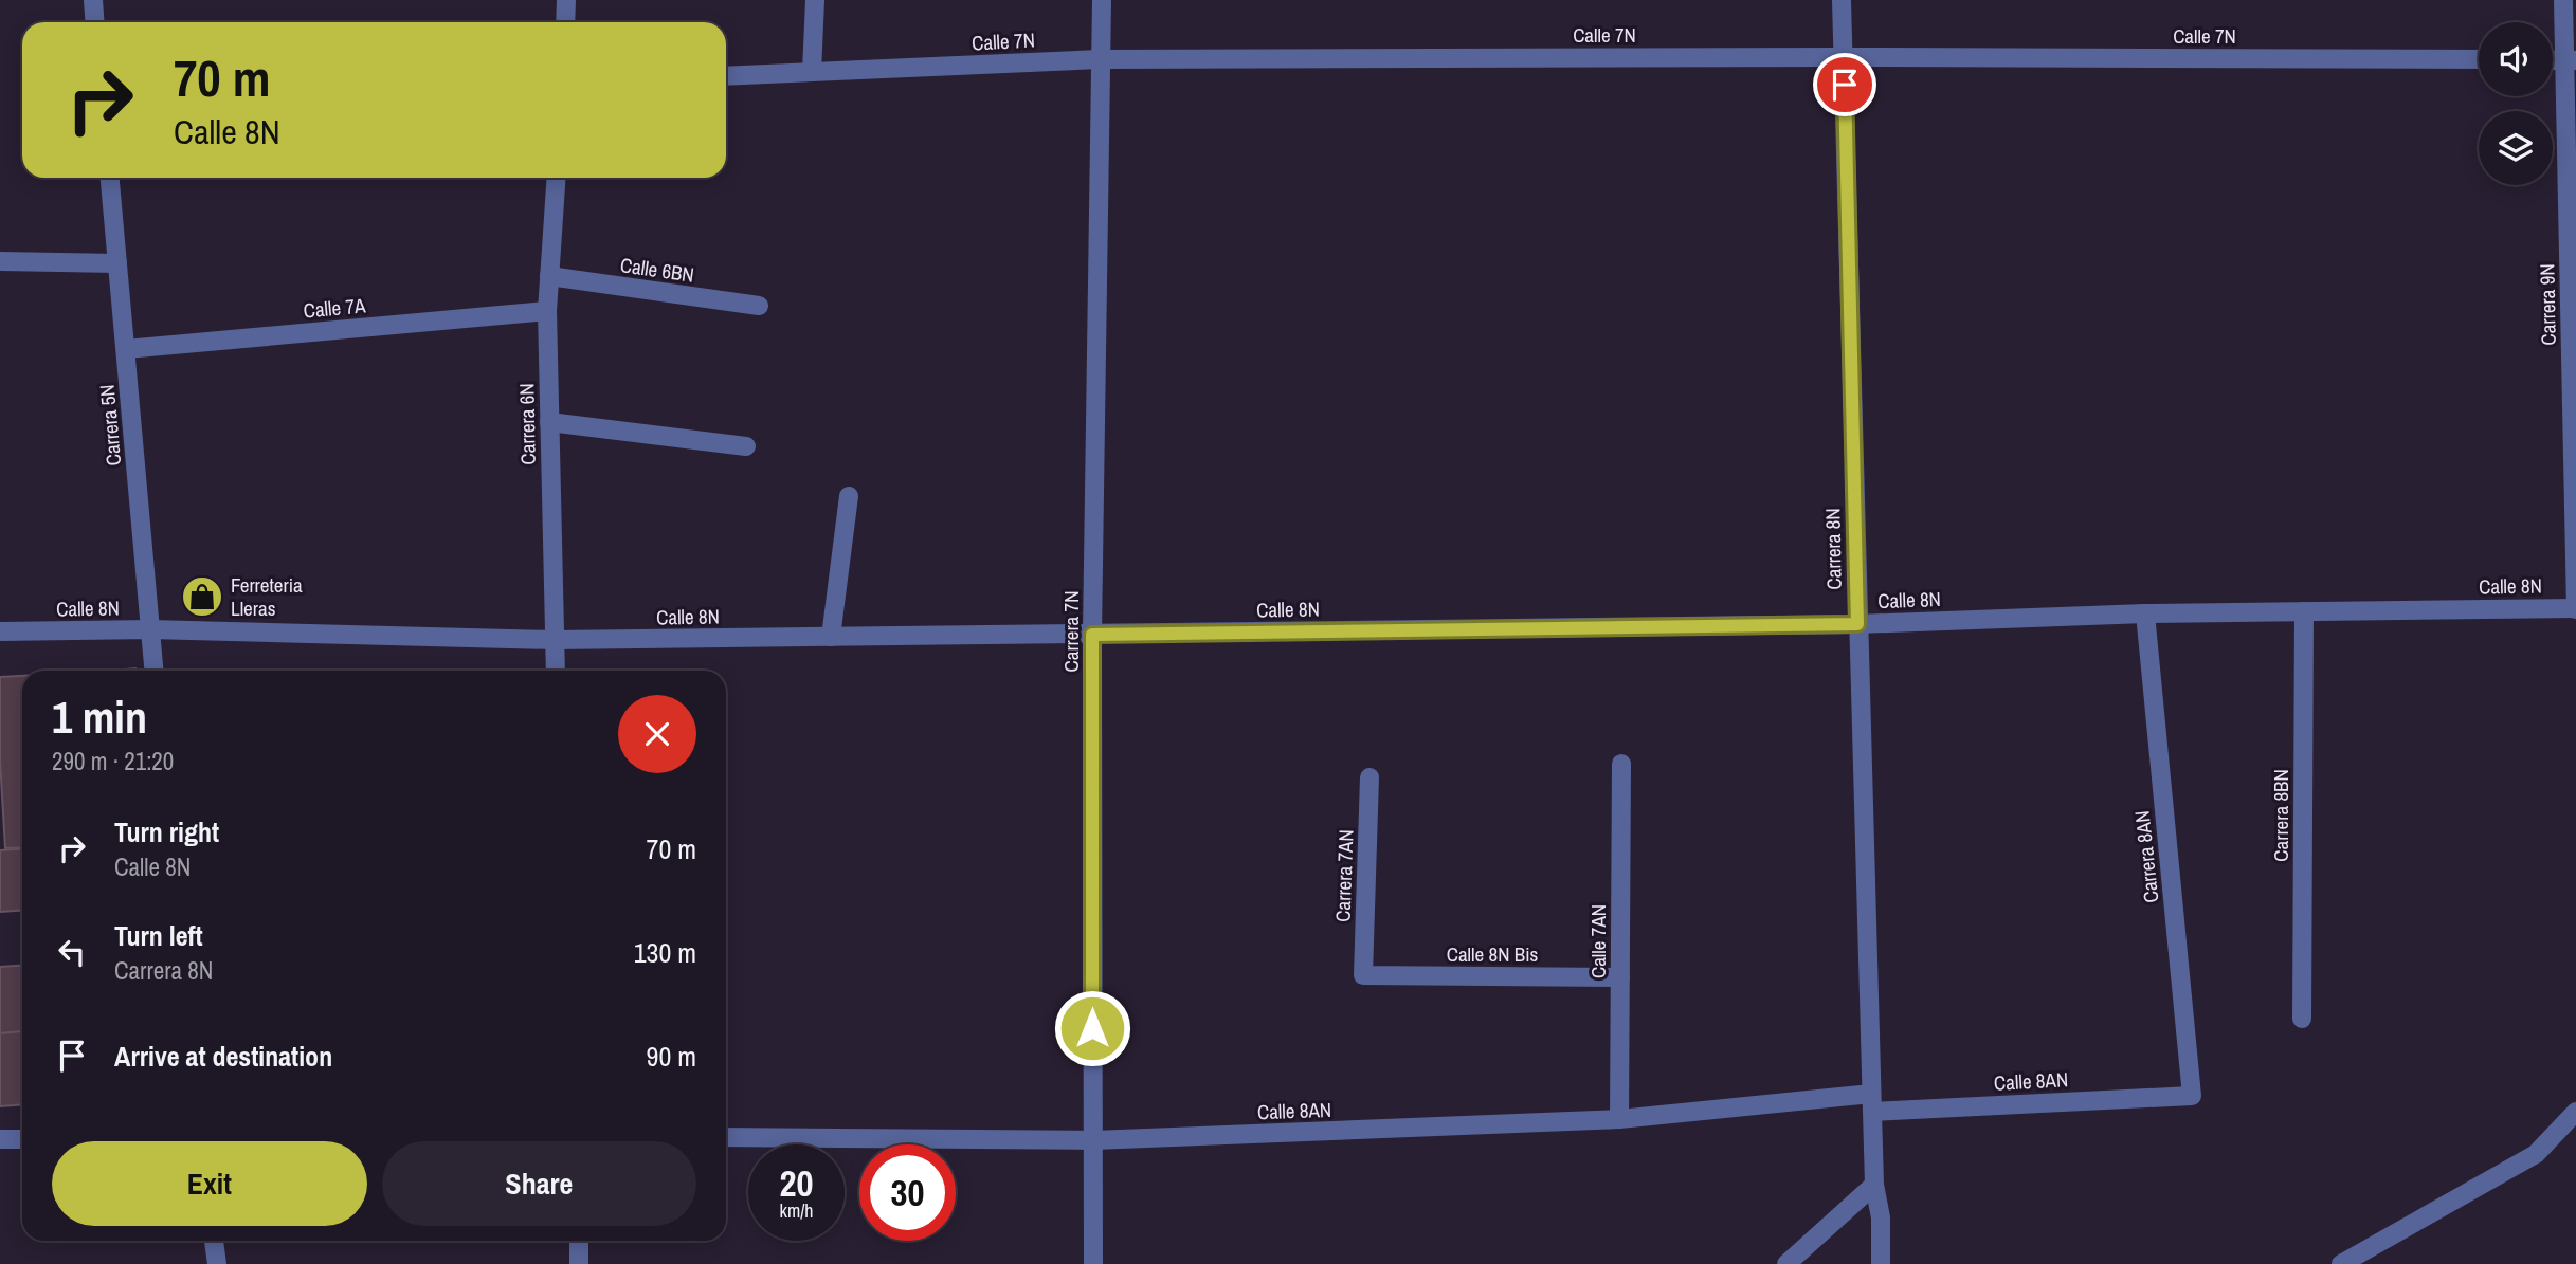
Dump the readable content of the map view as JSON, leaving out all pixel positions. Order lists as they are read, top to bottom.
{
  "streets": {
    "street": [
      "Calle 7N",
      "Calle 6BN",
      "Carrera 9N",
      "Calle 7A",
      "Carrera 6N",
      "Carrera 5N",
      "Carrera 8N",
      "Calle 8N",
      "Carrera 7N",
      "Carrera 8BN",
      "Carrera 8AN",
      "Carrera 7AN",
      "Calle 7AN",
      "Calle 8N Bis",
      "Calle 8AN"
    ]
  },
  "crossings": [
    ["Calle 7N", "Carrera 8N"],
    ["Calle 7N", "Carrera 7N"],
    ["Calle 6BN", "Carrera 6N"],
    ["Carrera 9N", "Calle 8N"],
    ["Calle 7A", "Carrera 6N"],
    ["Calle 7A", "Carrera 5N"],
    ["Carrera 6N", "Calle 8N"],
    ["Carrera 5N", "Calle 8N"],
    ["Carrera 8N", "Calle 8N"],
    ["Carrera 8N", "Calle 8AN"],
    ["Calle 8N", "Carrera 7N"],
    ["Calle 8N", "Carrera 8BN"],
    ["Calle 8N", "Carrera 8AN"],
    ["Carrera 7N", "Calle 8AN"],
    ["Carrera 8AN", "Calle 8AN"],
    ["Carrera 7AN", "Calle 8N Bis"],
    ["Calle 7AN", "Calle 8N Bis"],
    ["Calle 7AN", "Calle 8AN"]
  ],
  "places": {
    "shop": ["Ferreteria Lleras"]
  },
  "page": {
    "turn": ["70 m", "Calle 8N"],
    "heading": ["1 min", "290 m · 21:20"],
    "list": [
      {
        "name": "Turn right",
        "note": "Calle 8N",
        "value": "70 m"
      },
      {
        "name": "Turn left",
        "note": "Carrera 8N",
        "value": "130 m"
      },
      {
        "name": "Arrive at destination",
        "value": "90 m"
      }
    ],
    "buttons": ["Exit", "Share"],
    "speed": "20 km/h",
    "limit": "30"
  }
}
